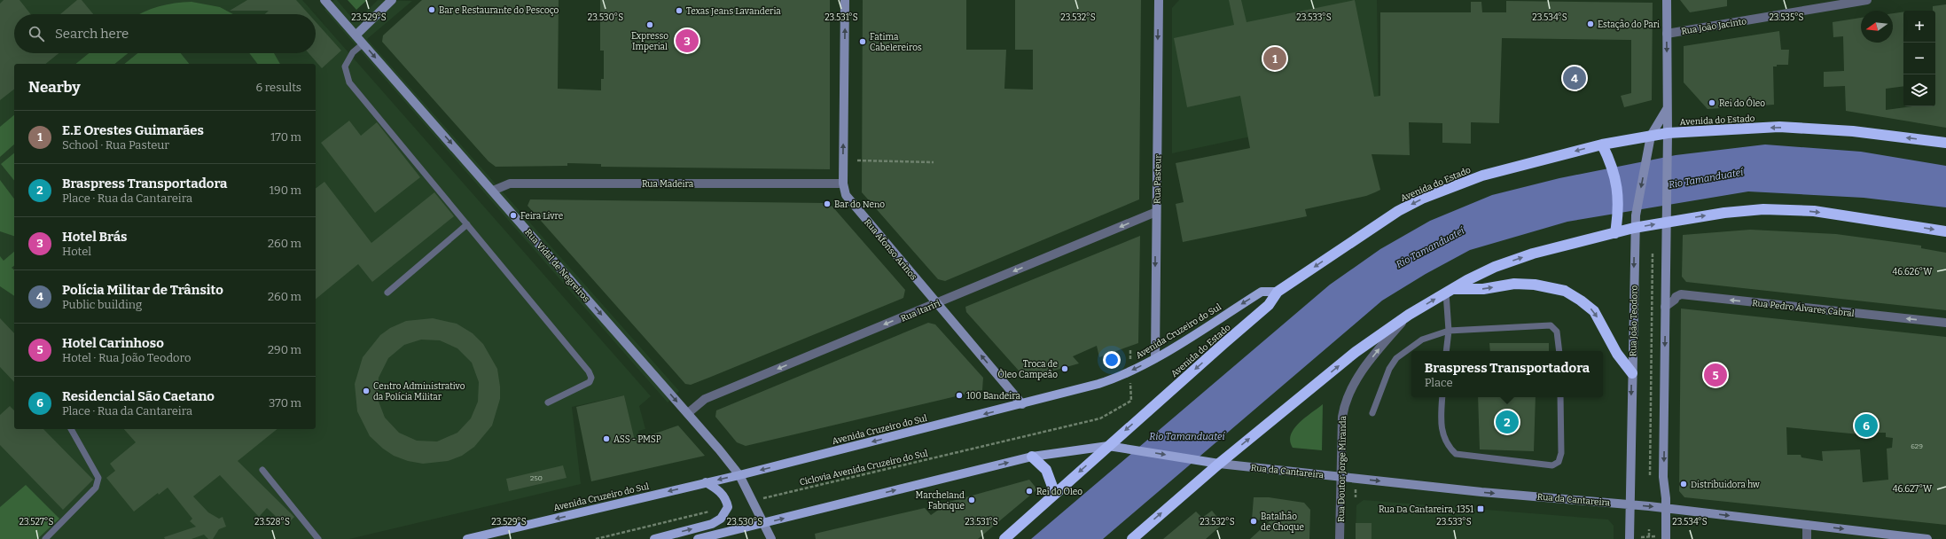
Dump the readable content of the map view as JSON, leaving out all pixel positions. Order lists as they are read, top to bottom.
{
  "streets": {
    "highway": ["Avenida do Estado"],
    "main road": [
      "Rua Pasteur",
      "Rua Afonso Arinos",
      "Rua Vidal de Negreiros",
      "Rua João Teodoro",
      "Avenida Cruzeiro do Sul",
      "Rua da Cantareira"
    ],
    "street": [
      "Rua João Jacinto",
      "Rua Madeira",
      "Rua Pedro Álvares Cabral",
      "Rua Itariri",
      "Rua Doutor Jorge Miranda"
    ],
    "path": ["Ciclovia Avenida Cruzeiro do Sul"]
  },
  "crossings": [
    ["Avenida do Estado", "Rua João Teodoro"],
    ["Avenida do Estado", "Avenida Cruzeiro do Sul"],
    ["Rua Pasteur", "Rua Itariri"],
    ["Rua Pasteur", "Avenida Cruzeiro do Sul"],
    ["Rua Madeira", "Rua Afonso Arinos"],
    ["Rua Madeira", "Rua Vidal de Negreiros"],
    ["Rua Afonso Arinos", "Rua Itariri"],
    ["Rua Afonso Arinos", "Avenida Cruzeiro do Sul"],
    ["Rua Vidal de Negreiros", "Rua Itariri"],
    ["Rua Vidal de Negreiros", "Avenida Cruzeiro do Sul"],
    ["Rua Vidal de Negreiros", "Ciclovia Avenida Cruzeiro do Sul"],
    ["Rua João Teodoro", "Rua da Cantareira"],
    ["Rua Doutor Jorge Miranda", "Rua da Cantareira"]
  ],
  "one_way": [
    "Rua Pasteur",
    "Rua Afonso Arinos",
    "Rua Vidal de Negreiros",
    "Rua Pedro Álvares Cabral",
    "Rua Itariri",
    "Rua Doutor Jorge Miranda",
    "Rua da Cantareira"
  ],
  "water": ["Rio Tamanduateí"],
  "places": {
    "other": [
      "Bar e Restaurante do Pescoço",
      "Texas Jeans Lavanderia",
      "Estação do Pari",
      "Expresso Imperial",
      "Fatima Cabelereiros",
      "Rei do Óleo",
      "Bar do Neno",
      "Feira Livre",
      "Troca de Òleo Campeão",
      "Centro Administrativo da Polícia Militar",
      "100 Bandeira",
      "ASS - PMSP",
      "Distribuidora hw",
      "Rei do Oleo",
      "Marcheland Fabrique",
      "Batalhão de Choque"
    ],
    "transit": ["Rua Da Cantareira, 1351"]
  },
  "house_numbers": ["629", "250"],
  "north": "left",
  "page": {
    "map_buttons": ["+", "−"],
    "search": "Search here",
    "pins": [
      "3",
      "1",
      "4",
      "5",
      "2",
      "6"
    ],
    "heading": ["Nearby", "6 results"],
    "list": [
      {
        "mark": "1",
        "name": "E.E Orestes Guimarães",
        "note": "School · Rua Pasteur",
        "value": "170 m"
      },
      {
        "mark": "2",
        "name": "Braspress Transportadora",
        "note": "Place · Rua da Cantareira",
        "value": "190 m"
      },
      {
        "mark": "3",
        "name": "Hotel Brás",
        "note": "Hotel",
        "value": "260 m"
      },
      {
        "mark": "4",
        "name": "Polícia Militar de Trânsito",
        "note": "Public building",
        "value": "260 m"
      },
      {
        "mark": "5",
        "name": "Hotel Carinhoso",
        "note": "Hotel · Rua João Teodoro",
        "value": "290 m"
      },
      {
        "mark": "6",
        "name": "Residencial São Caetano",
        "note": "Place · Rua da Cantareira",
        "value": "370 m"
      }
    ],
    "popup": ["Braspress Transportadora", "Place"]
  },
  "coordinates": [
    "23.532°S",
    "23.533°S",
    "23.535°S",
    "23.529°S",
    "23.530°S",
    "23.531°S",
    "23.534°S",
    "46.626°W",
    "46.627°W",
    "23.527°S",
    "23.528°S"
  ]
}
